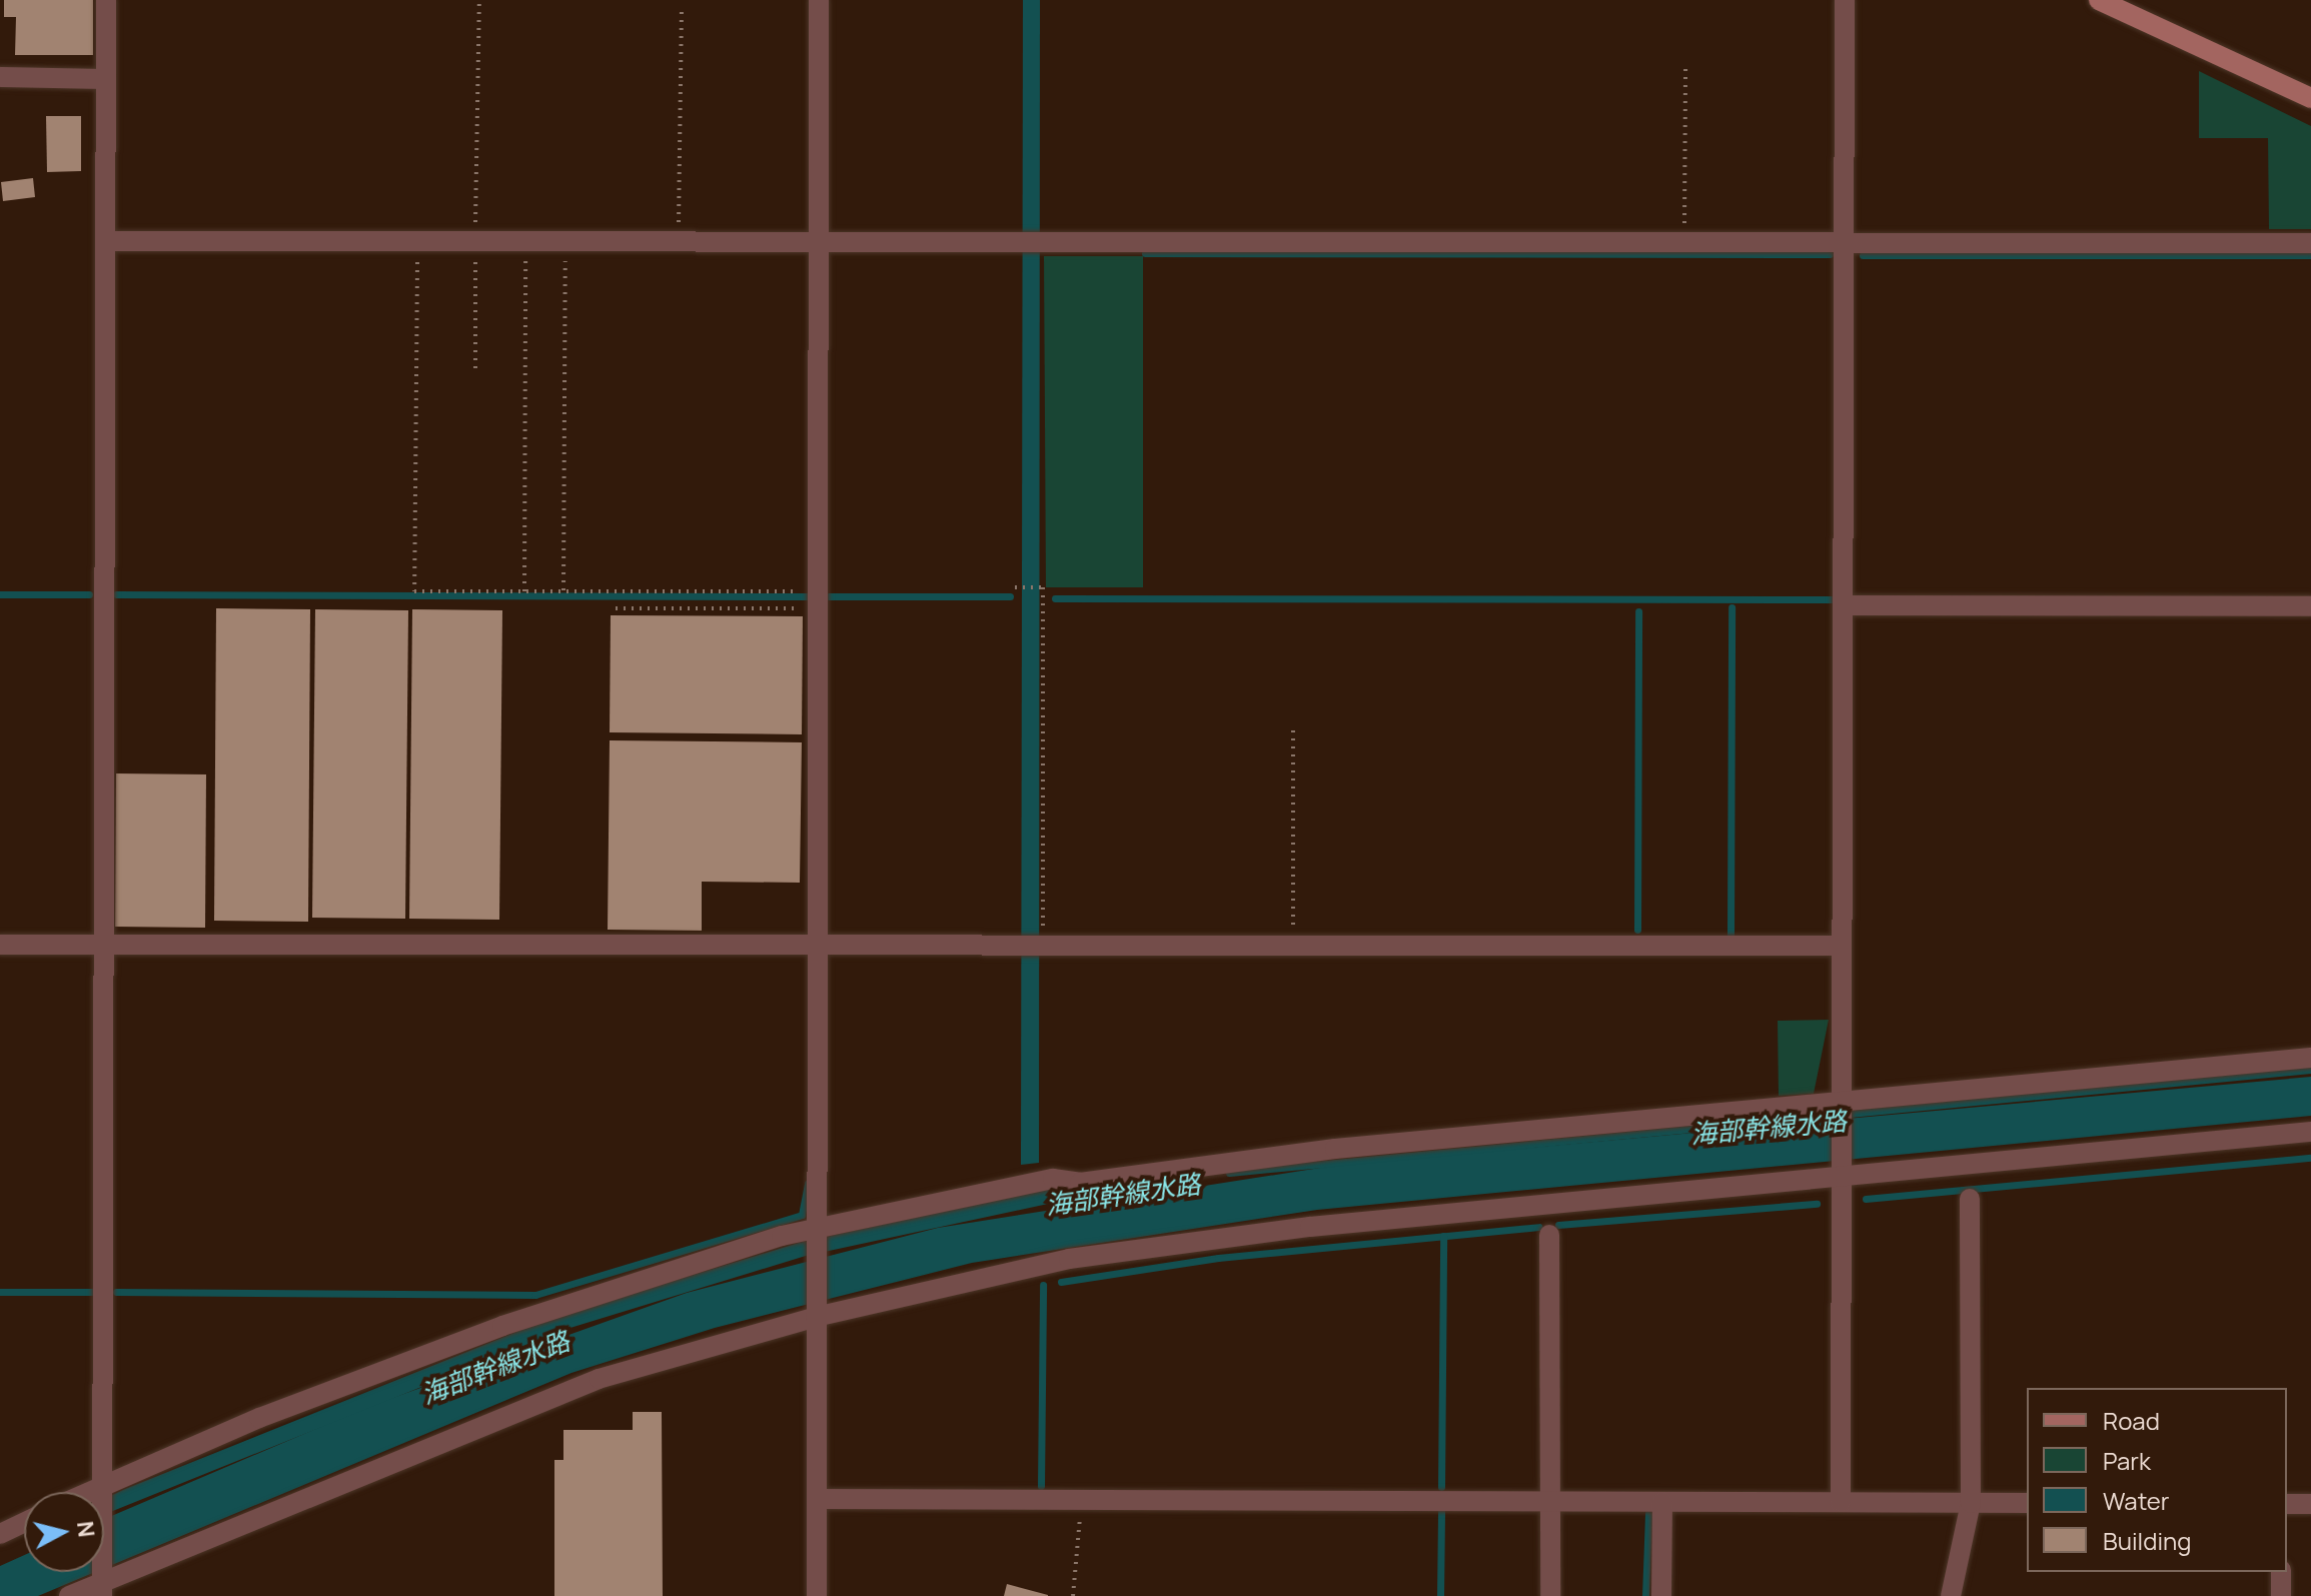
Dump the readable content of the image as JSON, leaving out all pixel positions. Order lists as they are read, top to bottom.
{
  "water": ["海部幹線水路"],
  "legend": [
    "Road",
    "Park",
    "Water",
    "Building"
  ],
  "north": "right"
}
